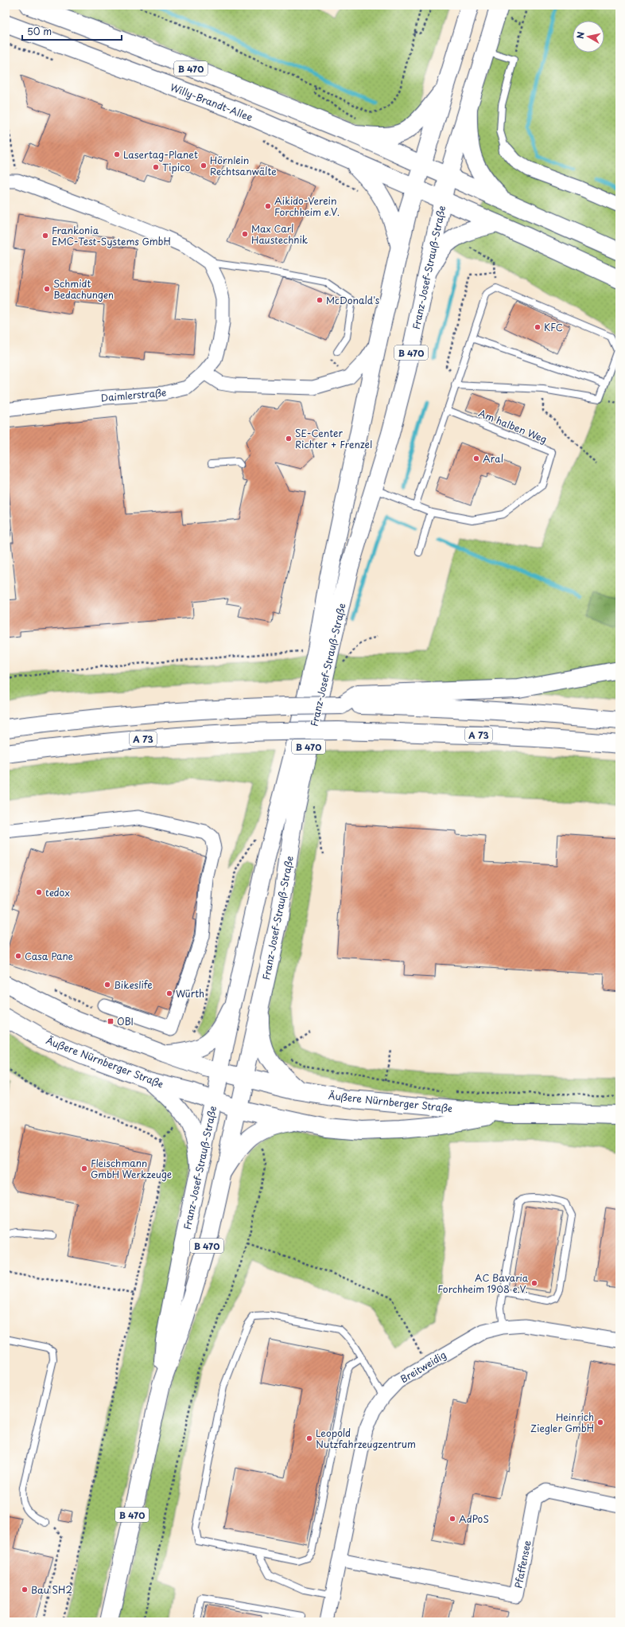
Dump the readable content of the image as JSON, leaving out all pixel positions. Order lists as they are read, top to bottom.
{
  "streets": {
    "main road": [
      "B 470",
      "Willy-Brandt-Allee",
      "Franz-Josef-Strauß-Straße",
      "A 73",
      "Äußere Nürnberger Straße"
    ],
    "street": ["Daimlerstraße", "Breitweidig", "Pfaffensee"],
    "lane": ["Am halben Weg"]
  },
  "crossings": [
    ["B 470", "Willy-Brandt-Allee"],
    ["B 470", "Franz-Josef-Strauß-Straße"],
    ["Willy-Brandt-Allee", "Franz-Josef-Strauß-Straße"],
    ["Franz-Josef-Strauß-Straße", "Am halben Weg"],
    ["Franz-Josef-Strauß-Straße", "Äußere Nürnberger Straße"],
    ["Breitweidig", "Pfaffensee"]
  ],
  "places": {
    "other": [
      "Lasertag-Planet",
      "Hörnlein Rechtsanwälte",
      "Tipico",
      "Aikido-Verein Forchheim e.V.",
      "Max Carl Haustechnik",
      "Frankonia EMC-Test-Systems GmbH",
      "Schmidt Bedachungen",
      "McDonald's",
      "KFC",
      "SE-Center Richter + Frenzel",
      "Aral",
      "tedox",
      "Casa Pane",
      "Bikeslife",
      "Würth",
      "Fleischmann GmbH Werkzeuge",
      "AC Bavaria Forchheim 1908 e.V.",
      "Heinrich Ziegler GmbH",
      "Leopold Nutzfahrzeugzentrum",
      "AdPoS",
      "Bau SH2"
    ],
    "transit": ["OBI"]
  },
  "scale_bar": "50 m",
  "north": "left"
}
